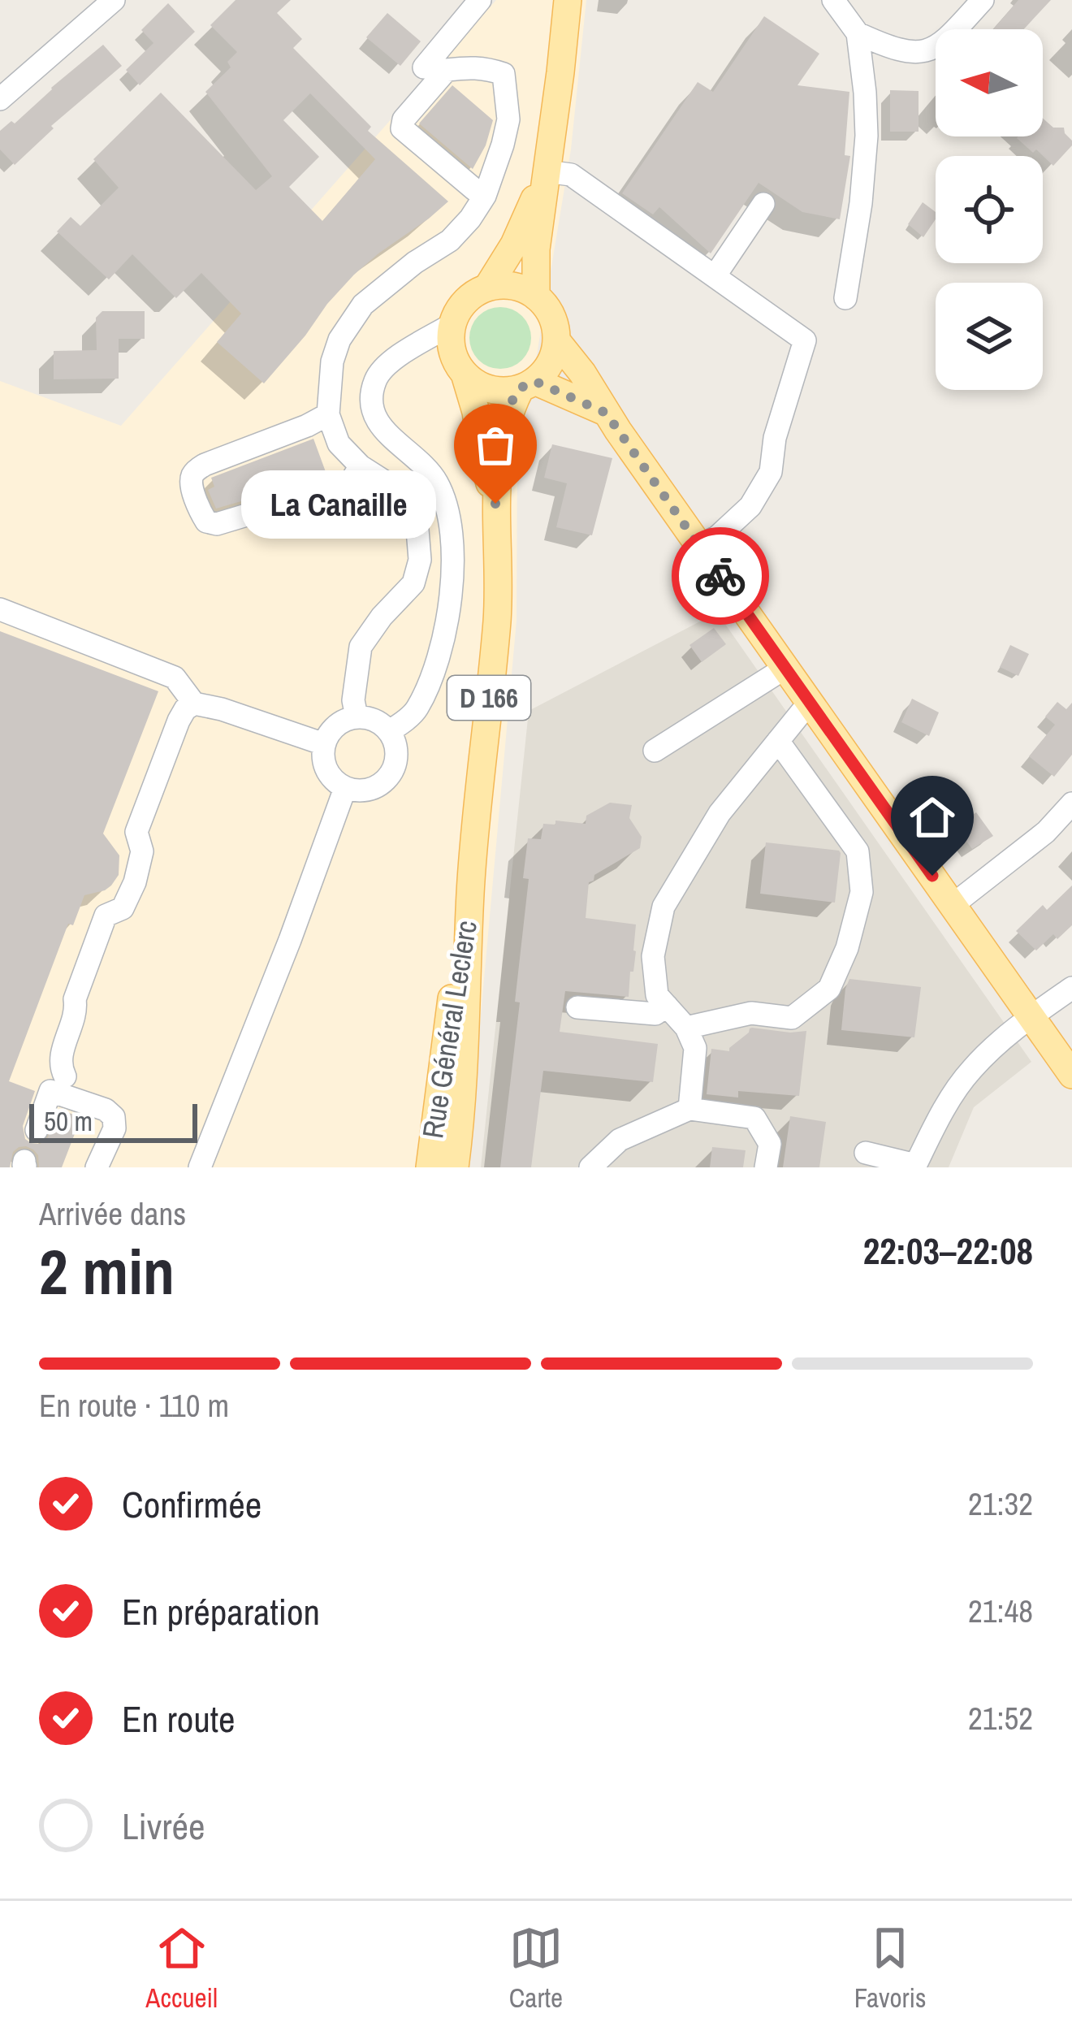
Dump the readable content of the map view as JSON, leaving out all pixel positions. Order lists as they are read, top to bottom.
{
  "streets": {
    "main road": ["D 166", "Rue Général Leclerc"]
  },
  "places": ["La Canaille"],
  "scale_bar": "50 m",
  "north": "left",
  "page": {
    "bubble": "La Canaille",
    "scale": "50 m",
    "heading": ["2 min", "Arrivée dans", "22:03–22:08"],
    "bar": "En route · 110 m",
    "list": [
      ["Confirmée", "21:32"],
      ["En préparation", "21:48"],
      ["En route", "21:52"],
      "Livrée"
    ],
    "tabs": ["Accueil", "Carte", "Favoris"]
  }
}
